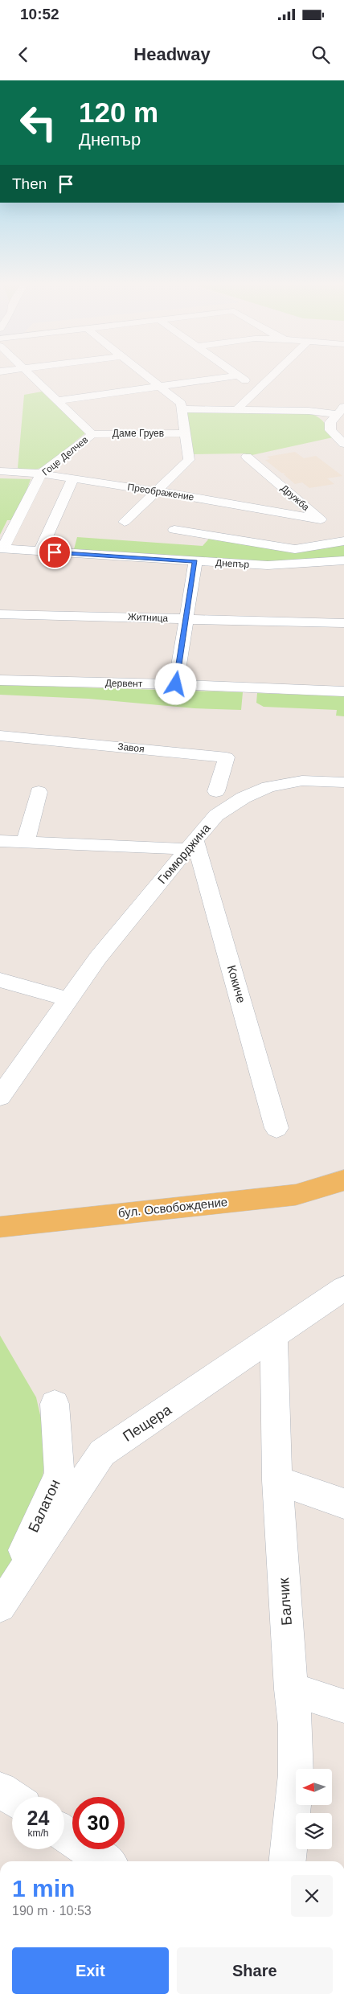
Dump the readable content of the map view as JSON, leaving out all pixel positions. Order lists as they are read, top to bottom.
{
  "streets": {
    "main road": ["бул. Освобождение"],
    "street": [
      "Даме Груев",
      "Гоце Делчев",
      "Преображение",
      "Дружба",
      "Днепър",
      "Житница",
      "Дервент",
      "Завоя",
      "Гюмюрджина",
      "Кокиче",
      "Пещера",
      "Балатон",
      "Балчик"
    ]
  },
  "crossings": [
    ["Даме Груев", "Гоце Делчев"],
    ["Гоце Делчев", "Преображение"],
    ["Гоце Делчев", "Днепър"],
    ["Преображение", "Дружба"],
    ["Гюмюрджина", "Кокиче"],
    ["Пещера", "Балчик"]
  ],
  "north": "left",
  "page": {
    "status": "10:52",
    "header": "Headway",
    "turn": ["120 m", "Днепър"],
    "then": "Then",
    "speed": "24 km/h",
    "limit": "30",
    "heading": ["1 min", "190 m · 10:53"],
    "buttons": ["Exit", "Share"]
  }
}
